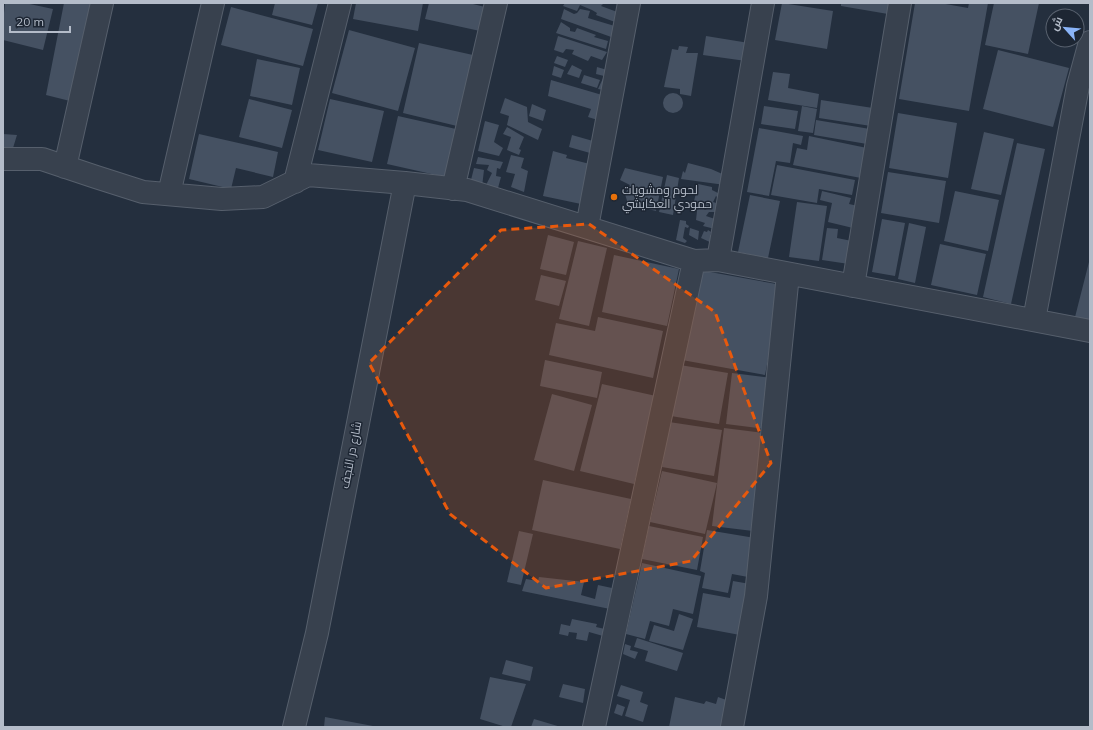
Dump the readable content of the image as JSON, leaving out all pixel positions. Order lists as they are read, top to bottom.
{
  "streets": {
    "street": ["شارع در النجف"]
  },
  "places": ["لحوم ومشويات حمودي العكايشي"],
  "scale_bar": "20 m",
  "north": "top left"
}
